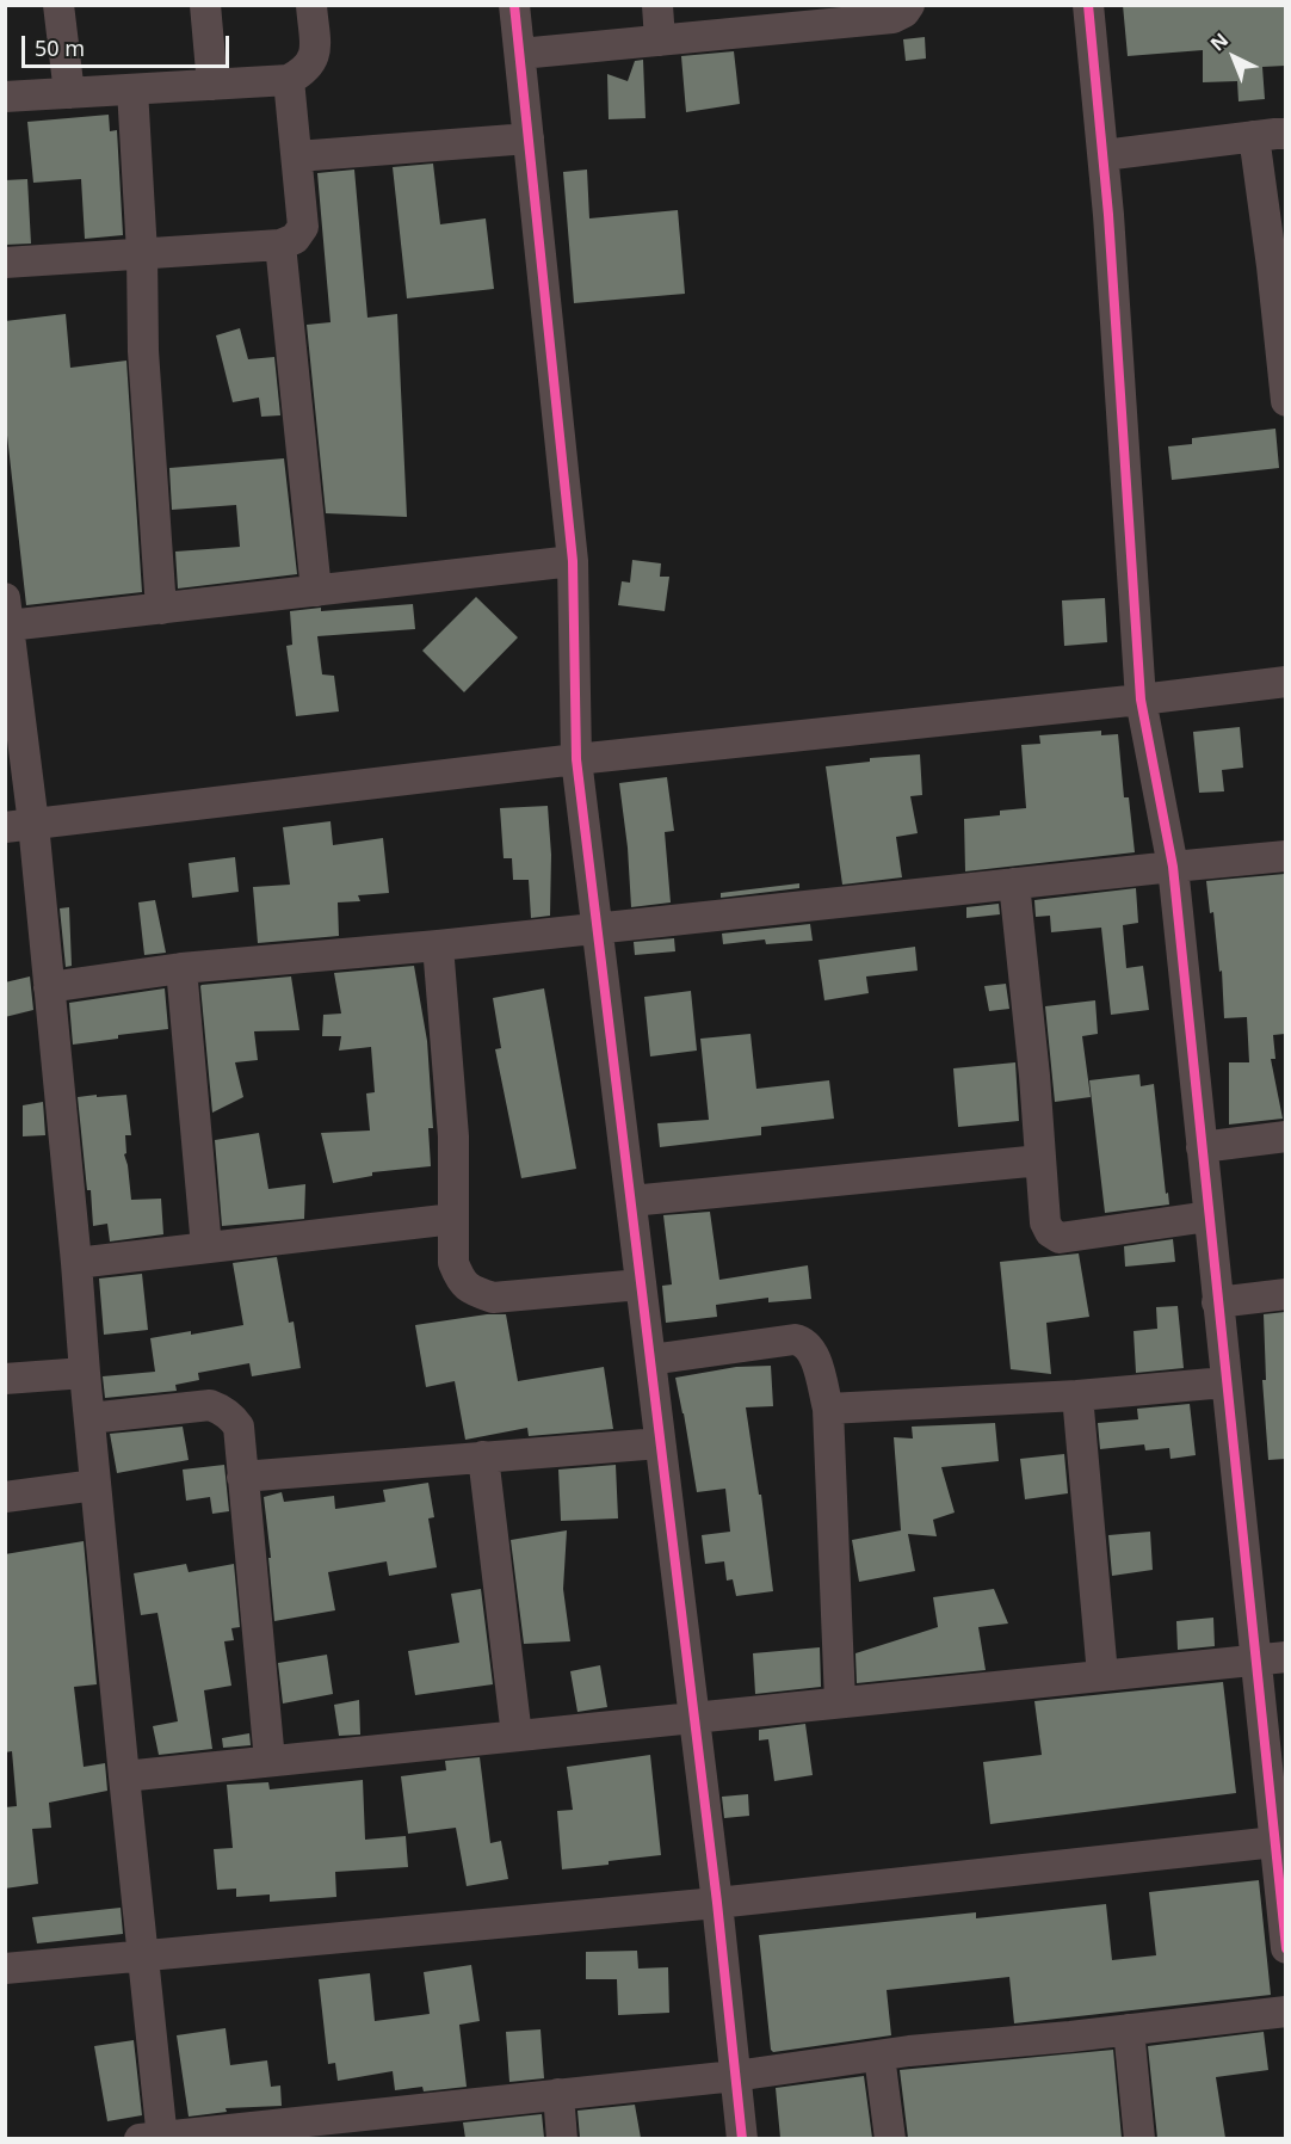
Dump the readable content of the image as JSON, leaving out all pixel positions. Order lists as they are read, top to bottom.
{
  "scale_bar": "50 m",
  "north": "top left"
}
